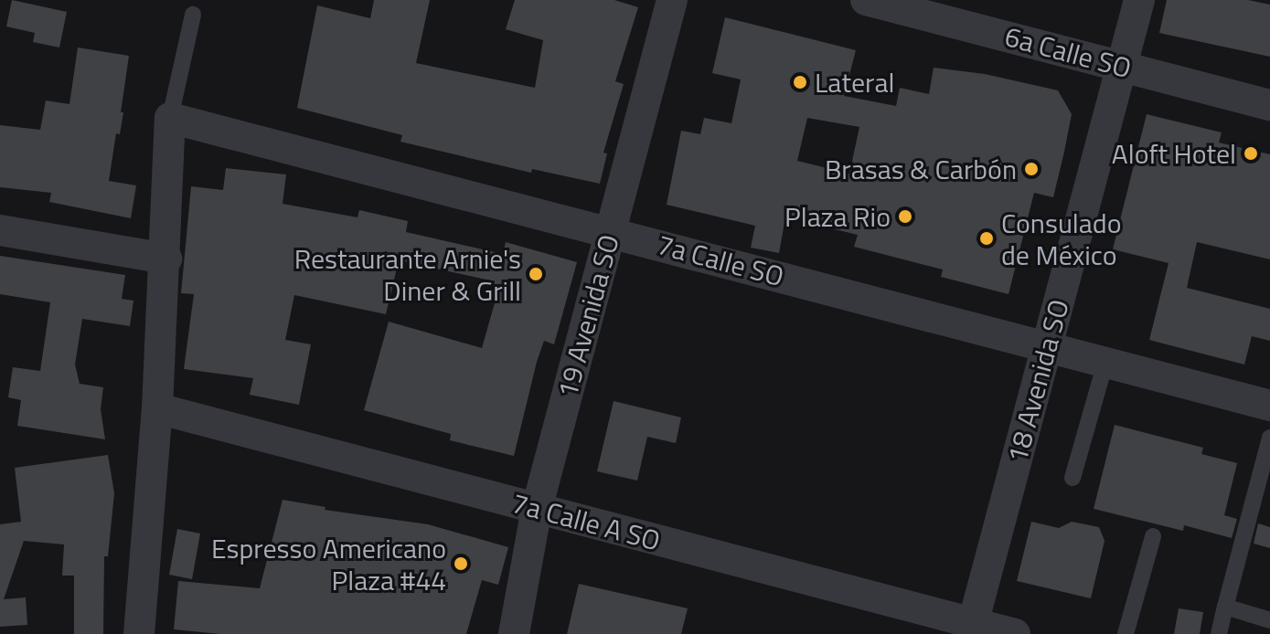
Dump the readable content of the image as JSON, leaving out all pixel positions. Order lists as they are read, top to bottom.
{
  "streets": {
    "street": [
      "6a Calle SO",
      "7a Calle SO",
      "19 Avenida SO",
      "18 Avenida SO",
      "7a Calle A SO"
    ]
  },
  "crossings": [
    ["6a Calle SO", "18 Avenida SO"],
    ["7a Calle SO", "19 Avenida SO"],
    ["7a Calle SO", "18 Avenida SO"],
    ["19 Avenida SO", "7a Calle A SO"],
    ["18 Avenida SO", "7a Calle A SO"]
  ],
  "places": [
    "Lateral",
    "Aloft Hotel",
    "Brasas & Carbón",
    "Plaza Rio",
    "Consulado de México",
    "Restaurante Arnie's Diner & Grill",
    "Espresso Americano Plaza #44"
  ]
}
